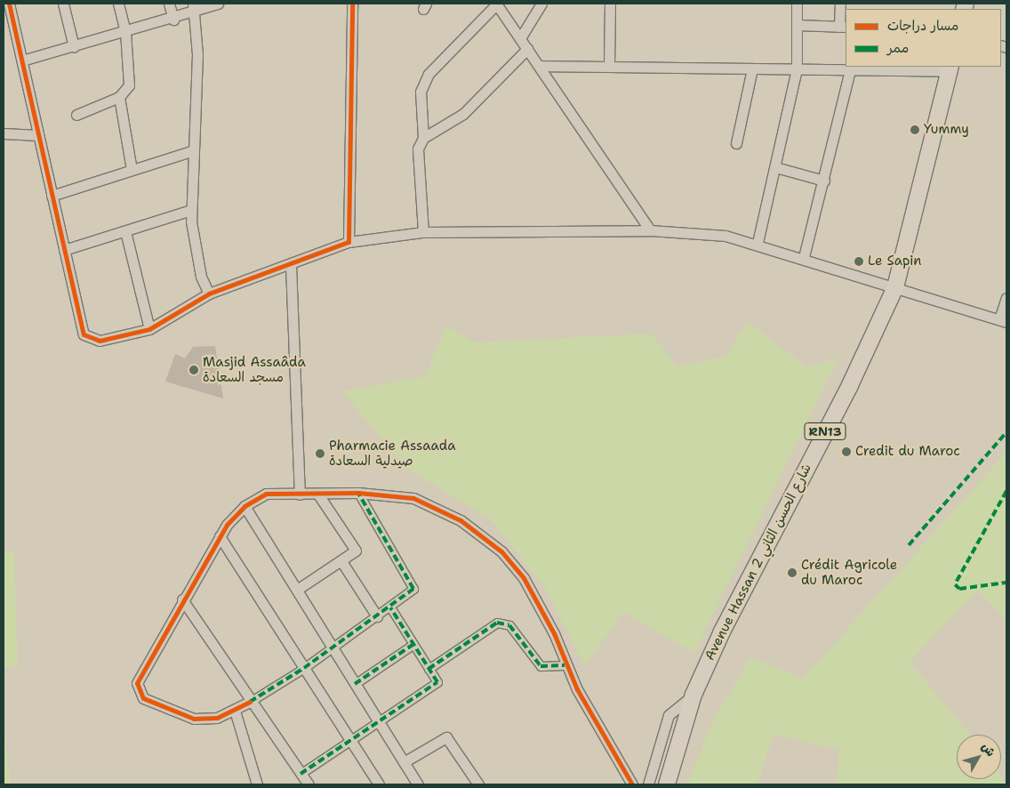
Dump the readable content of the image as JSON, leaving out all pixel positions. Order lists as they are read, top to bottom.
{
  "streets": {
    "main road": ["RN13", "Avenue Hassan 2 شارع الحسن الثاني"]
  },
  "places": [
    "Yummy",
    "Le Sapin",
    "Masjid Assaâda مسجد السعادة",
    "Credit du Maroc",
    "Pharmacie Assaada صيدلية السعادة",
    "Crédit Agricole du Maroc"
  ],
  "legend": ["مسار دراجات", "ممر"],
  "north": "top right"
}
